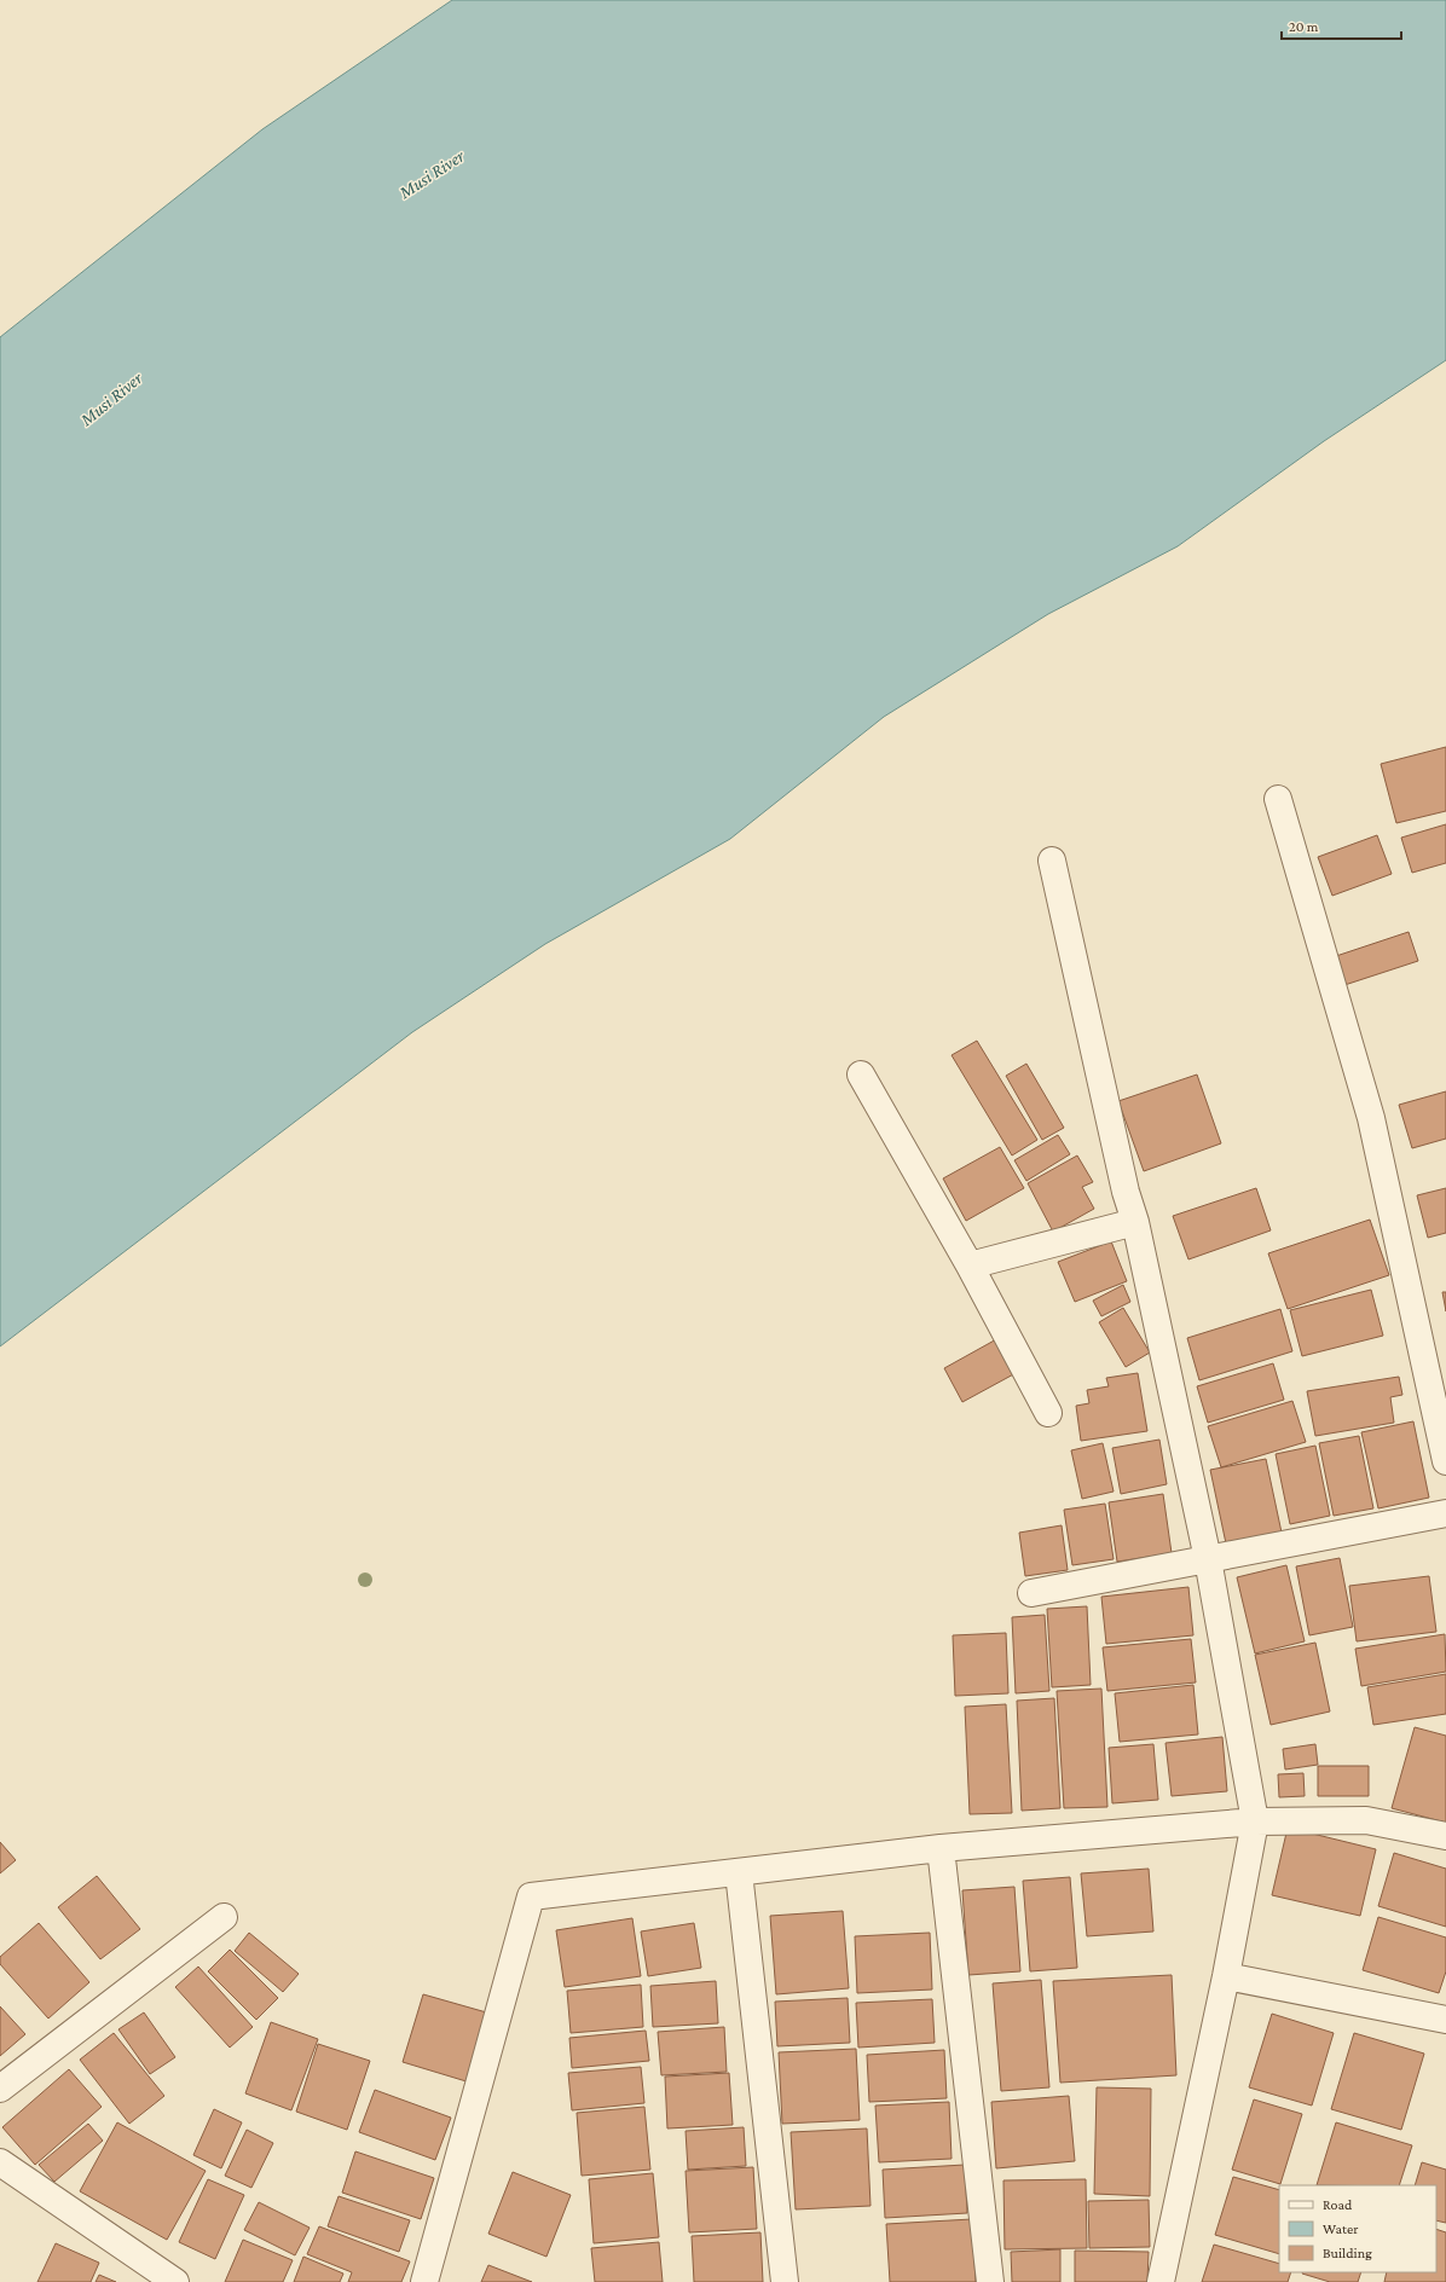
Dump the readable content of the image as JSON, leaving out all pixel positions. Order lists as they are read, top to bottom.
{
  "water": ["Musi River"],
  "legend": ["Road", "Water", "Building"],
  "scale_bar": "20 m"
}
